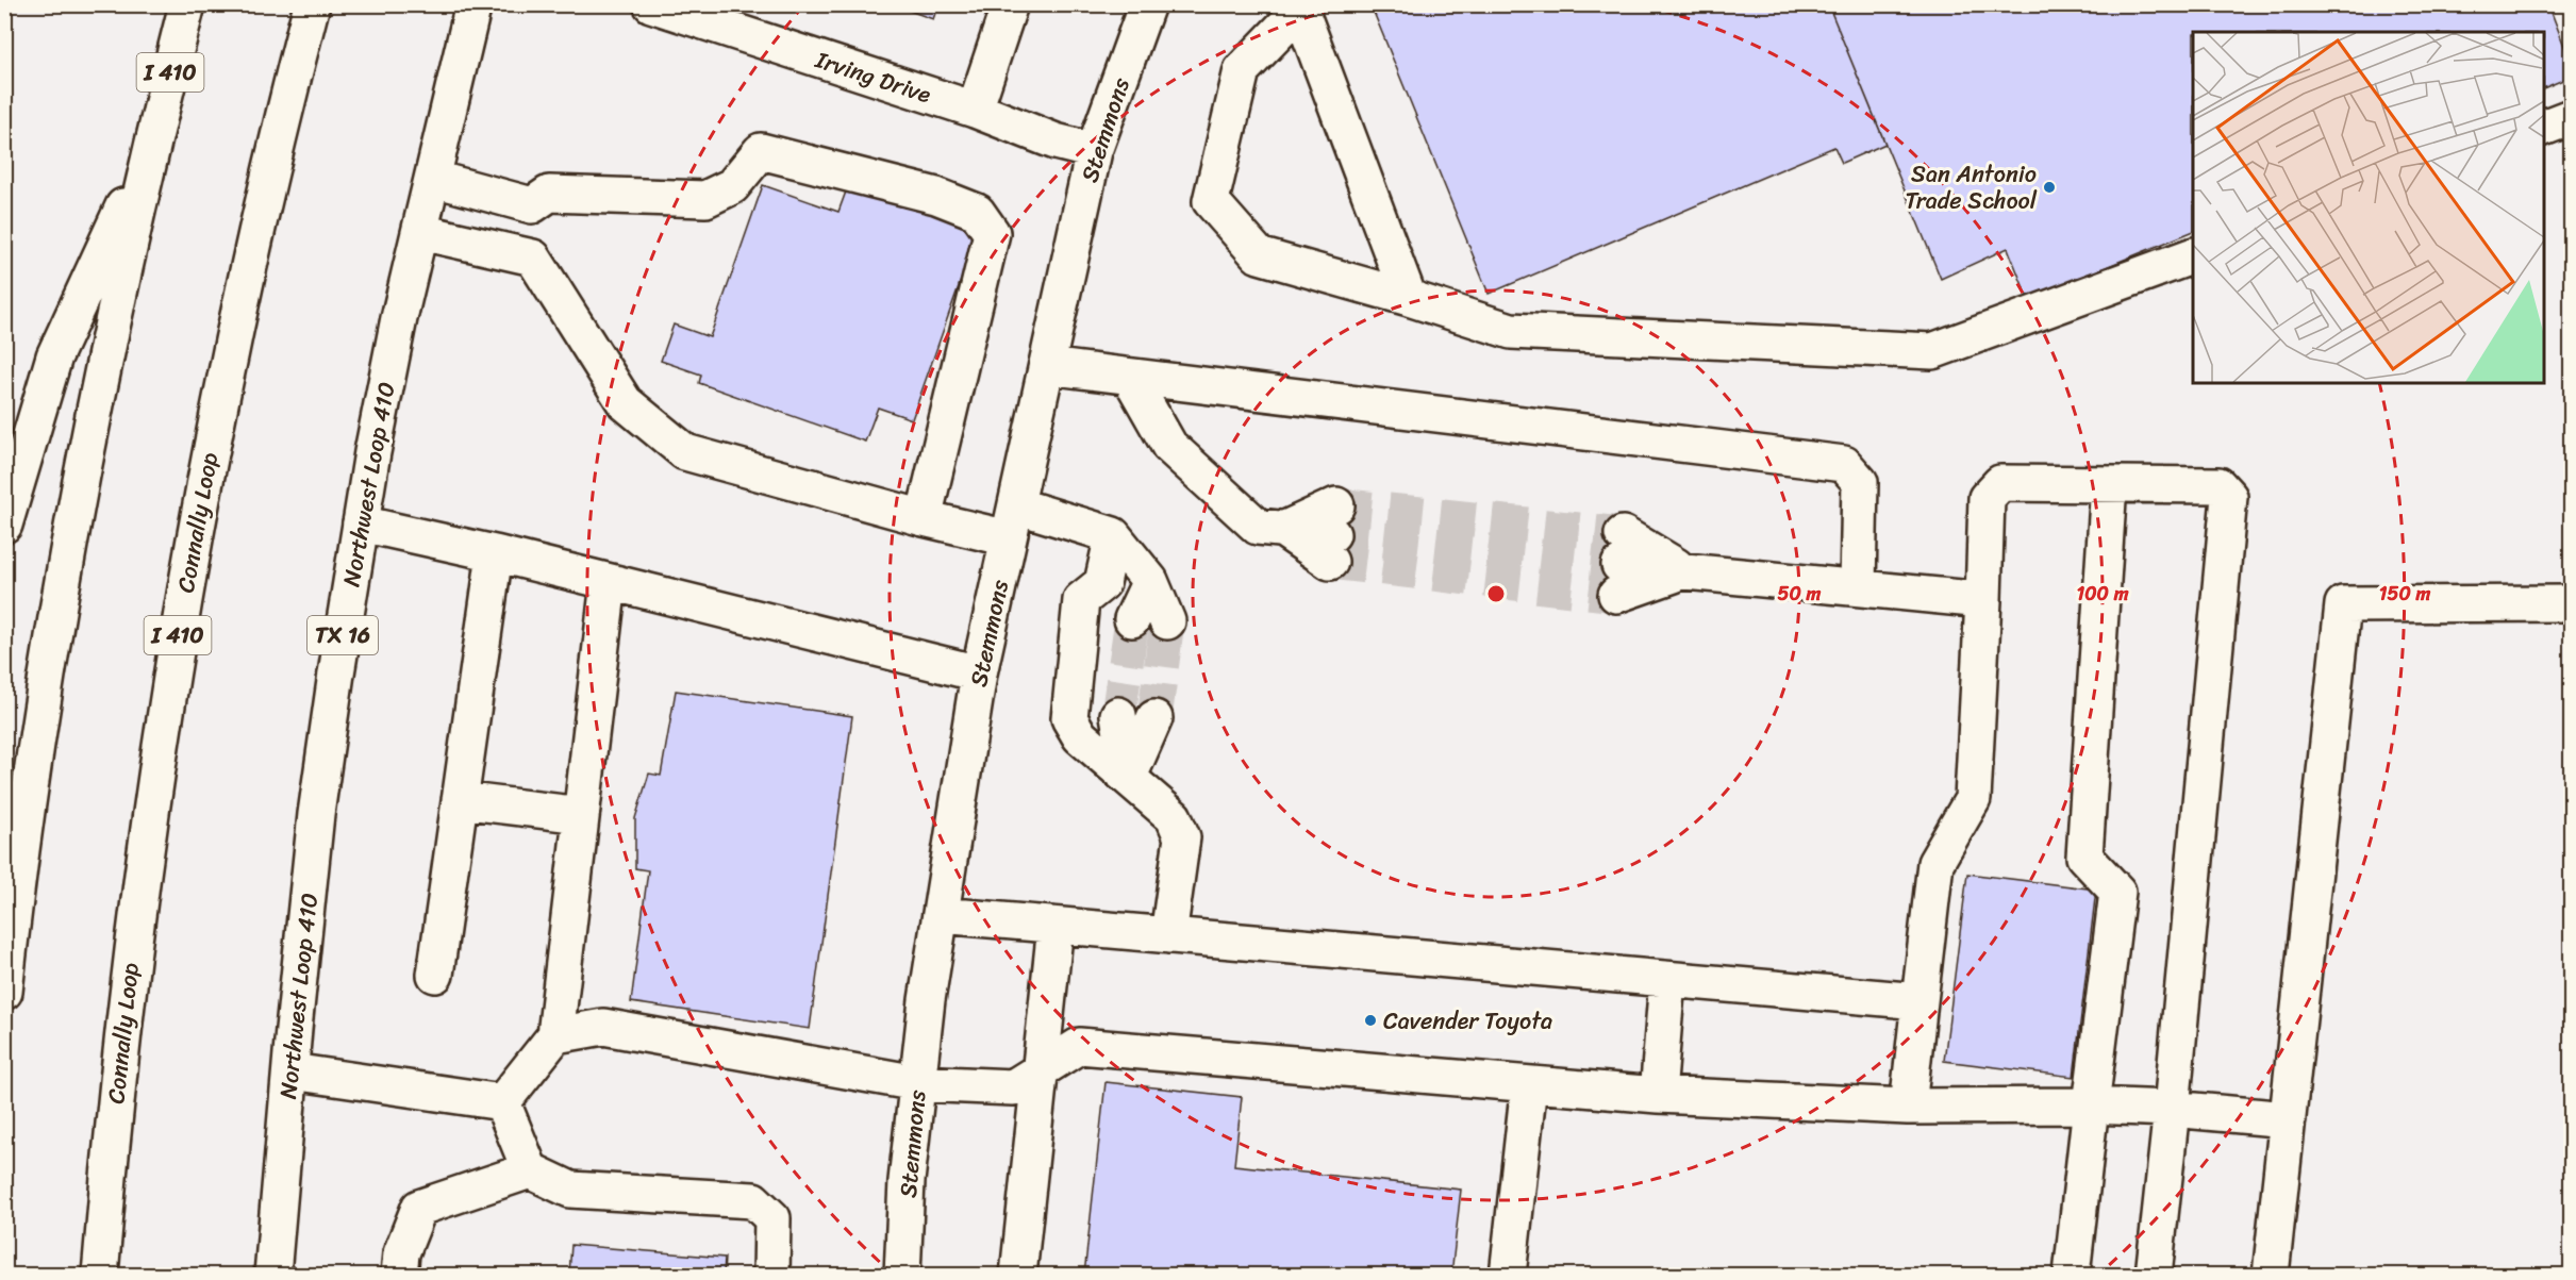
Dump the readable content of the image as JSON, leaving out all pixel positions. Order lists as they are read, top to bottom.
{
  "streets": {
    "main road": [
      "I 410",
      "Irving Drive",
      "Stemmons",
      "Northwest Loop 410",
      "Connally Loop",
      "TX 16"
    ]
  },
  "crossings": [
    ["Irving Drive", "Stemmons"]
  ],
  "places": ["San Antonio Trade School", "Cavender Toyota"],
  "rings": ["50 m", "100 m", "150 m"]
}
